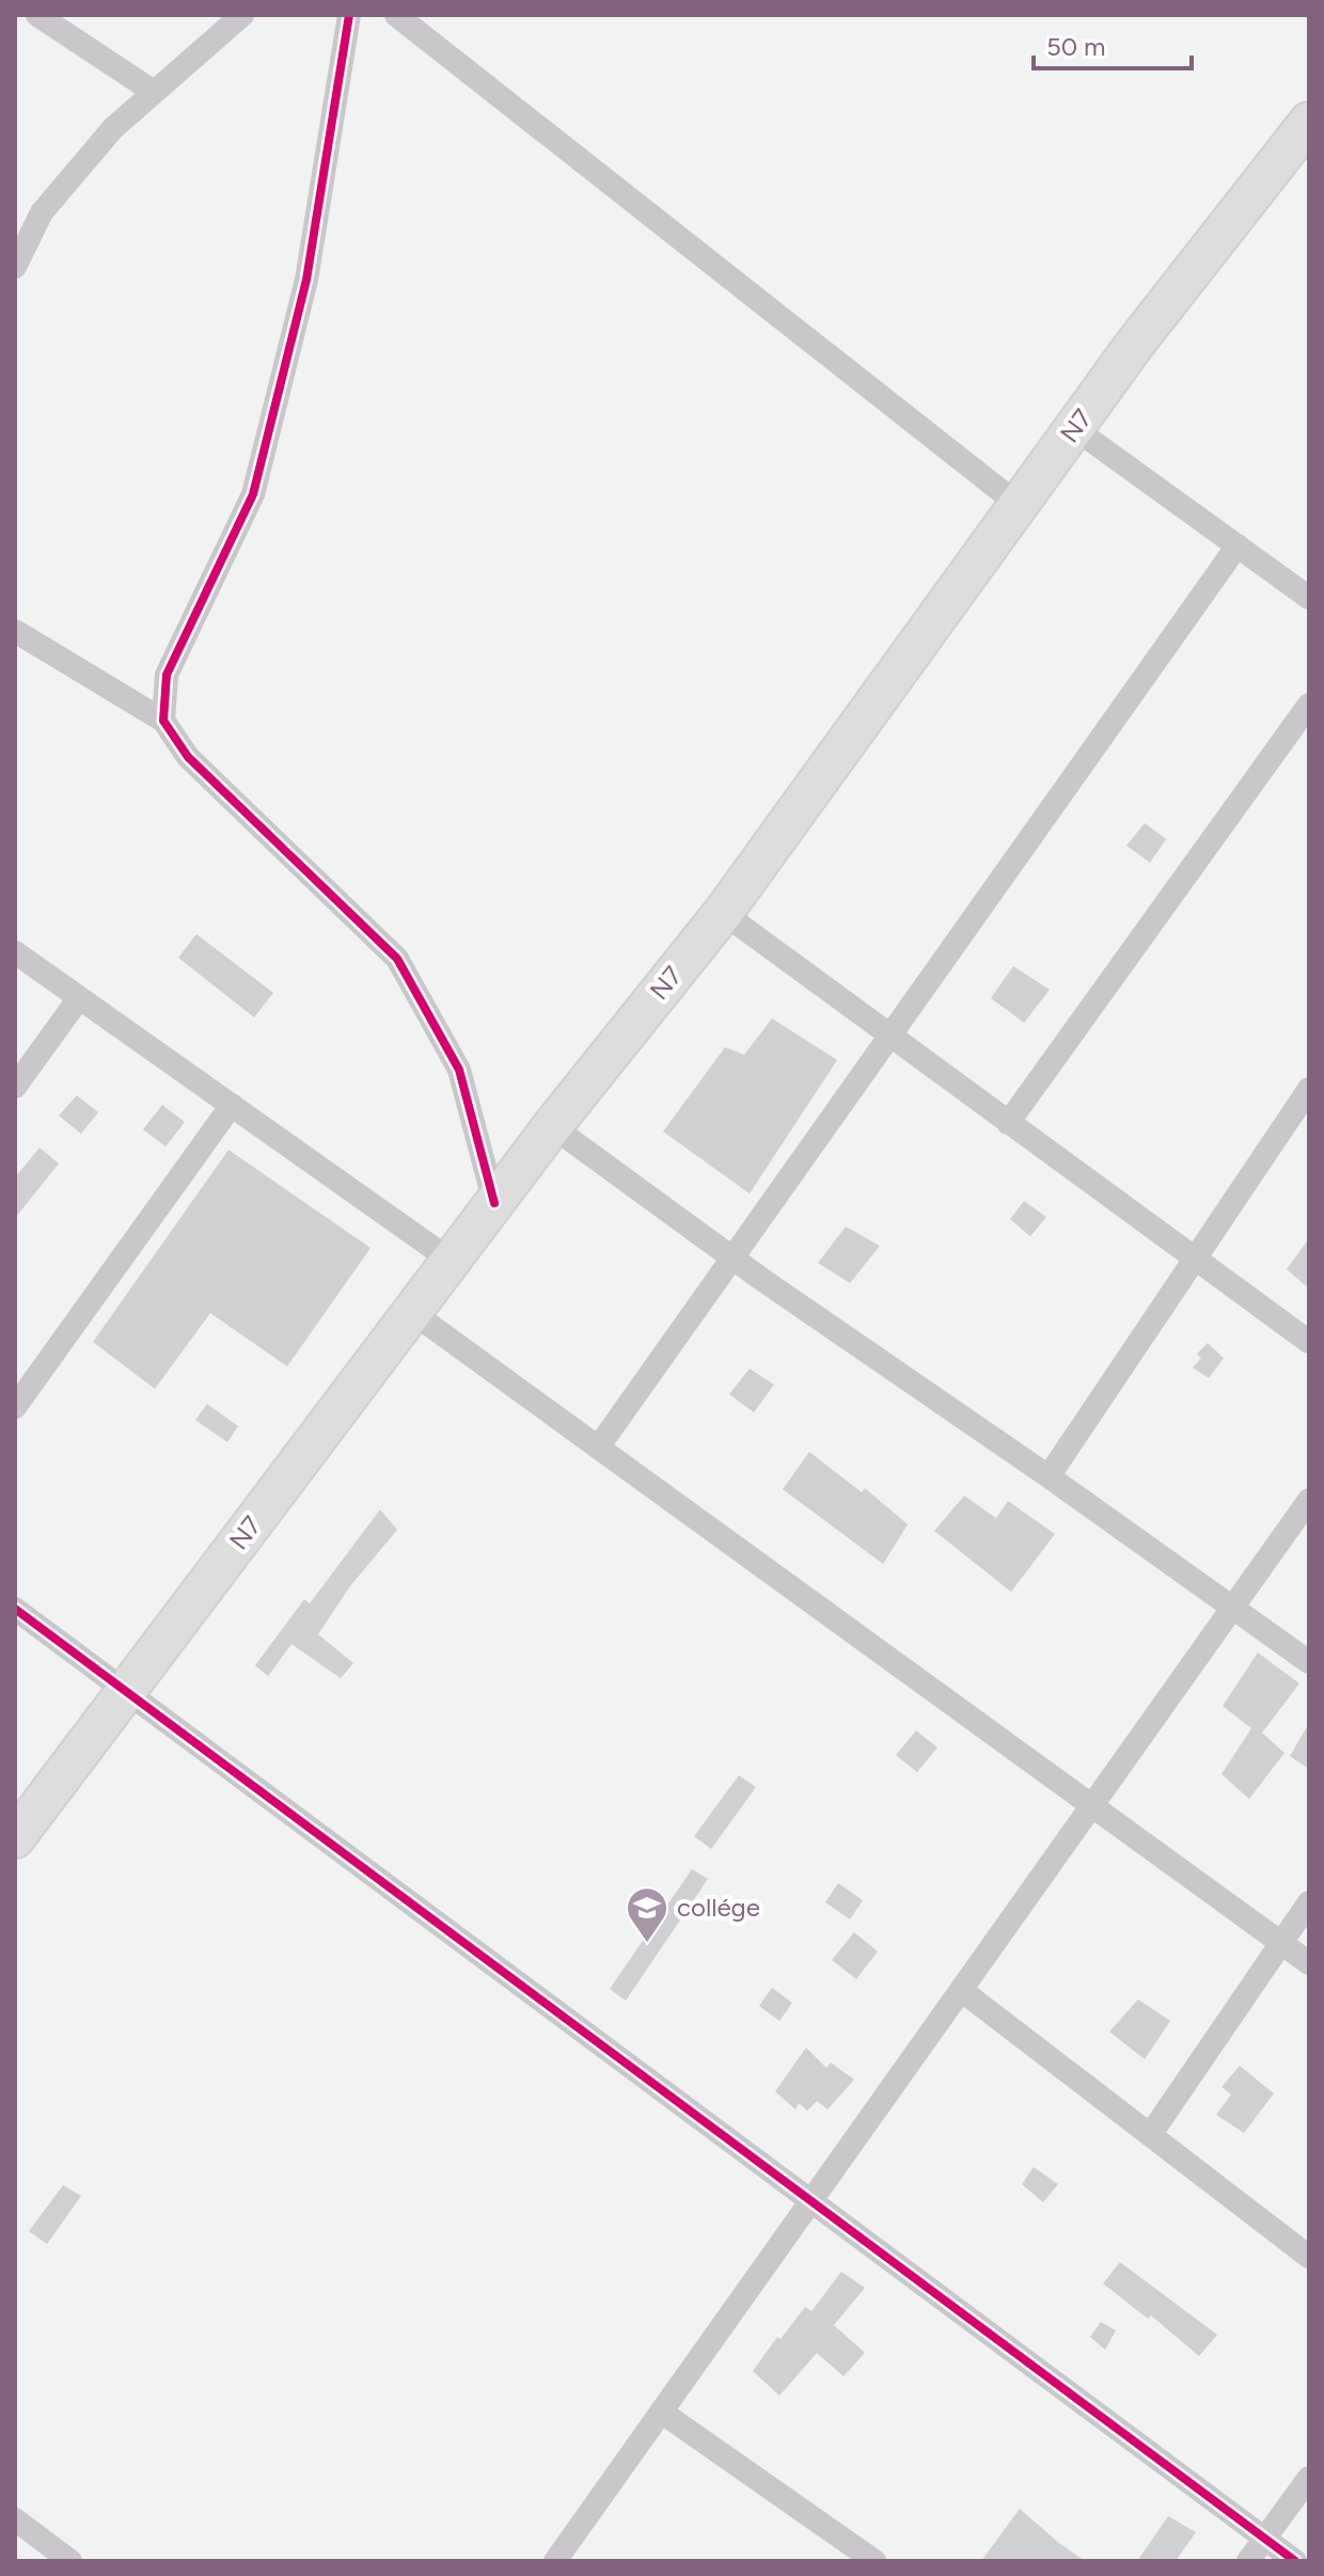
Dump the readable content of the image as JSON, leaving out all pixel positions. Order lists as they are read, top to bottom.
{
  "streets": {
    "main road": ["N7"]
  },
  "places": {
    "school or university": ["collége"]
  },
  "scale_bar": "50 m"
}
